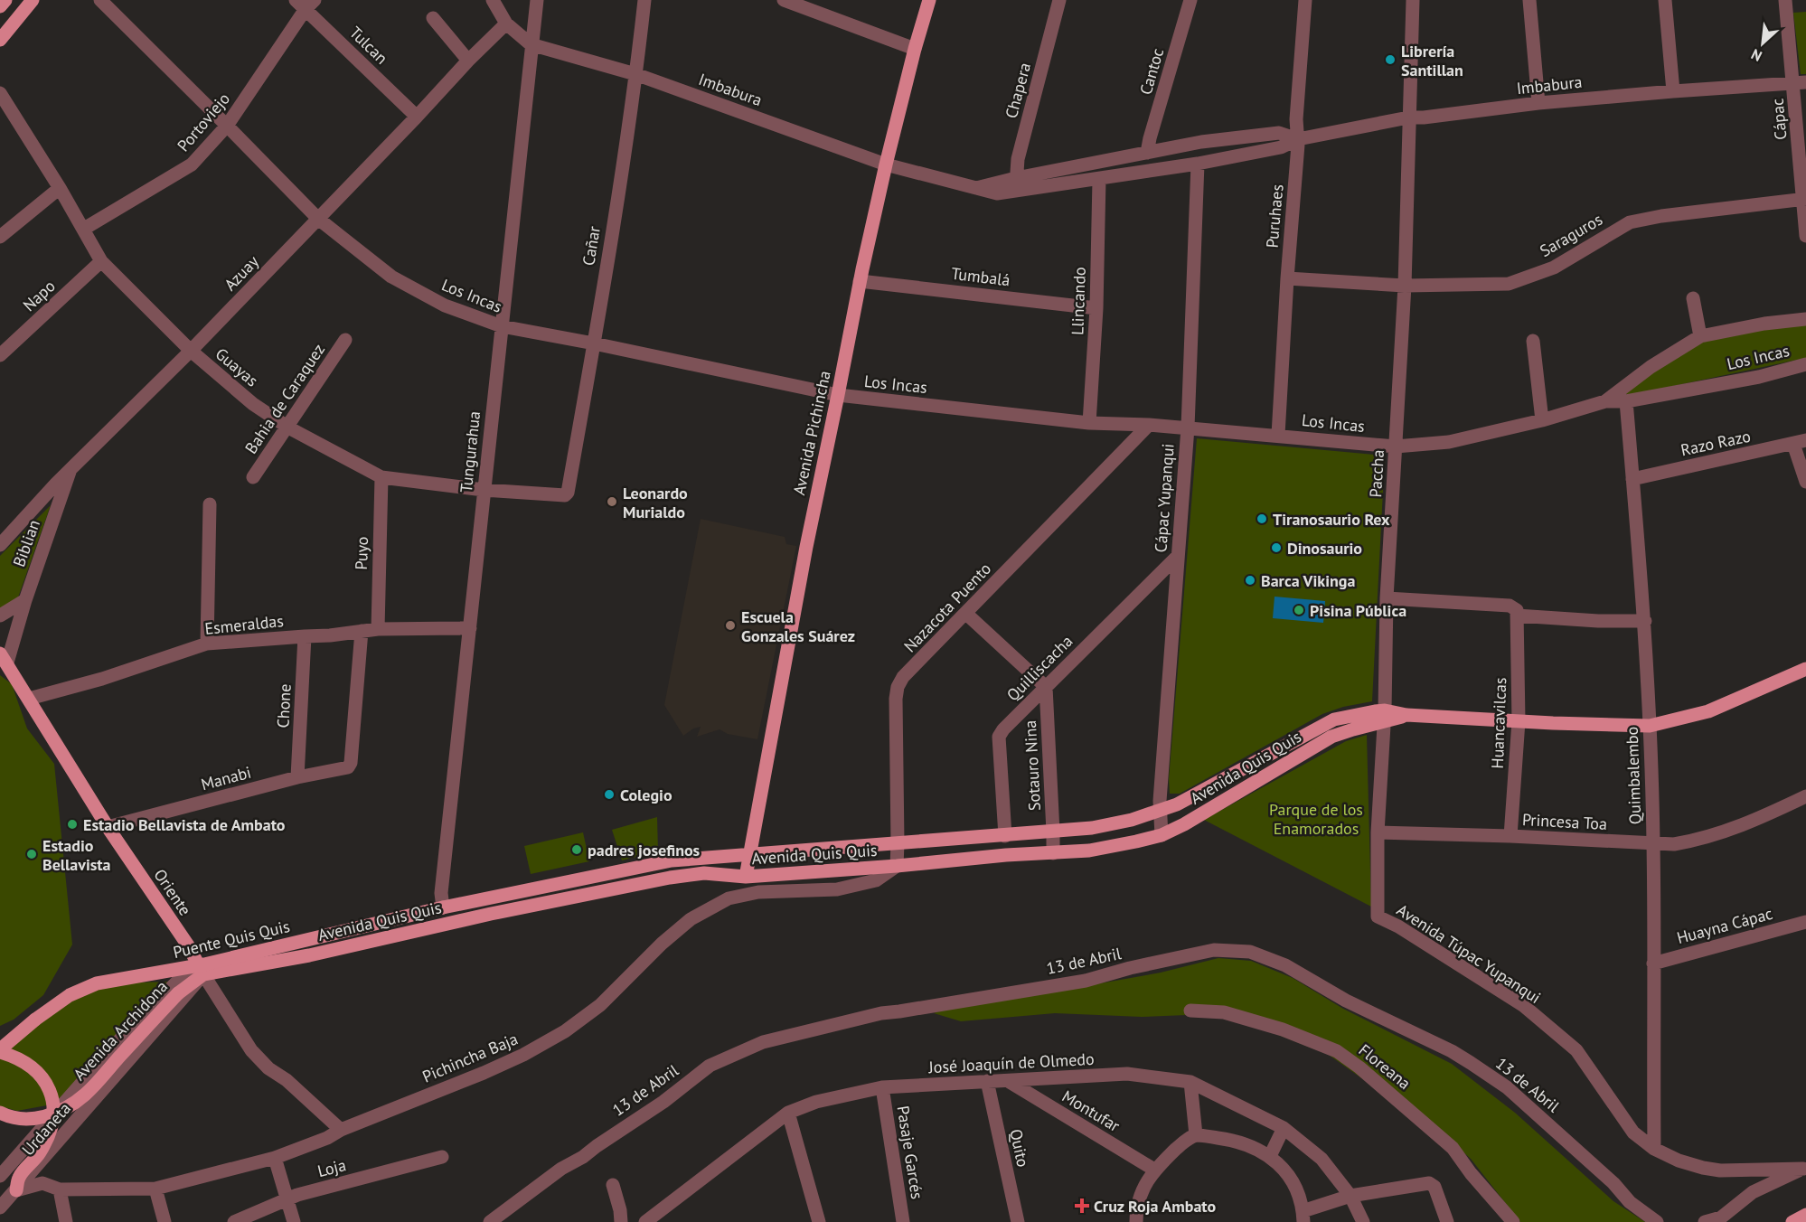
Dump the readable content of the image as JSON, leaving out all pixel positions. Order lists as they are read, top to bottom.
{
  "streets": {
    "main road": [
      "Avenida Pichincha",
      "Avenida Quis Quis",
      "Oriente",
      "Puente Quis Quis",
      "Avenida Archidona"
    ],
    "street": [
      "Tulcan",
      "Cantoc",
      "Imbabura",
      "Chapera",
      "Cápac",
      "Portoviejo",
      "Puruhaes",
      "Saraguros",
      "Cañar",
      "Azuay",
      "Tumbalá",
      "Napo",
      "Los Incas",
      "Llincando",
      "Guayas",
      "Bahia de Caraquez",
      "Razo Razo",
      "Tungurahua",
      "Paccha",
      "Cápac Yupanqui",
      "Biblian",
      "Puyo",
      "Nazacota Puento",
      "Esmeraldas",
      "Quilliscacha",
      "Chone",
      "Huancavilcas",
      "Sotauro Nina",
      "Quimbalembo",
      "Manabi",
      "Princesa Toa",
      "Huayna Cápac",
      "Avenida Túpac Yupanqui",
      "13 de Abril",
      "Pichincha Baja",
      "José Joaquín de Olmedo",
      "Floreana",
      "Montufar",
      "Urdaneta",
      "Quito",
      "Pasaje Garcés",
      "Loja"
    ]
  },
  "crossings": [
    ["Tulcan", "Portoviejo"],
    ["Tulcan", "Azuay"],
    ["Cantoc", "Imbabura"],
    ["Imbabura", "Chapera"],
    ["Imbabura", "Cápac"],
    ["Imbabura", "Puruhaes"],
    ["Imbabura", "Cañar"],
    ["Imbabura", "Azuay"],
    ["Imbabura", "Llincando"],
    ["Imbabura", "Avenida Pichincha"],
    ["Imbabura", "Tungurahua"],
    ["Imbabura", "Paccha"],
    ["Imbabura", "Cápac Yupanqui"],
    ["Cápac", "Saraguros"],
    ["Portoviejo", "Los Incas"],
    ["Portoviejo", "Guayas"],
    ["Puruhaes", "Saraguros"],
    ["Puruhaes", "Los Incas"],
    ["Saraguros", "Paccha"],
    ["Cañar", "Los Incas"],
    ["Cañar", "Guayas"],
    ["Azuay", "Los Incas"],
    ["Azuay", "Guayas"],
    ["Azuay", "Biblian"],
    ["Tumbalá", "Llincando"],
    ["Tumbalá", "Avenida Pichincha"],
    ["Napo", "Guayas"],
    ["Los Incas", "Llincando"],
    ["Los Incas", "Avenida Pichincha"],
    ["Los Incas", "Tungurahua"],
    ["Los Incas", "Paccha"],
    ["Los Incas", "Cápac Yupanqui"],
    ["Los Incas", "Nazacota Puento"],
    ["Los Incas", "Quimbalembo"],
    ["Guayas", "Bahia de Caraquez"],
    ["Guayas", "Tungurahua"],
    ["Guayas", "Puyo"],
    ["Avenida Pichincha", "Avenida Quis Quis"],
    ["Razo Razo", "Quimbalembo"],
    ["Tungurahua", "Esmeraldas"],
    ["Tungurahua", "Avenida Quis Quis"],
    ["Tungurahua", "Puente Quis Quis"],
    ["Paccha", "Avenida Quis Quis"],
    ["Paccha", "Princesa Toa"],
    ["Paccha", "Avenida Túpac Yupanqui"],
    ["Cápac Yupanqui", "Quilliscacha"],
    ["Cápac Yupanqui", "Avenida Quis Quis"],
    ["Biblian", "Oriente"],
    ["Puyo", "Esmeraldas"],
    ["Nazacota Puento", "Avenida Quis Quis"],
    ["Nazacota Puento", "Pichincha Baja"],
    ["Esmeraldas", "Chone"],
    ["Esmeraldas", "Manabi"],
    ["Esmeraldas", "Oriente"],
    ["Quilliscacha", "Sotauro Nina"],
    ["Quilliscacha", "Avenida Quis Quis"],
    ["Chone", "Manabi"],
    ["Huancavilcas", "Avenida Quis Quis"],
    ["Huancavilcas", "Princesa Toa"],
    ["Sotauro Nina", "Avenida Quis Quis"],
    ["Avenida Quis Quis", "Quimbalembo"],
    ["Avenida Quis Quis", "Oriente"],
    ["Avenida Quis Quis", "Puente Quis Quis"],
    ["Avenida Quis Quis", "Avenida Archidona"],
    ["Avenida Quis Quis", "Pichincha Baja"],
    ["Avenida Quis Quis", "Urdaneta"],
    ["Quimbalembo", "Princesa Toa"],
    ["Quimbalembo", "Huayna Cápac"],
    ["Quimbalembo", "Avenida Túpac Yupanqui"],
    ["Manabi", "Oriente"],
    ["Oriente", "Avenida Archidona"],
    ["Oriente", "Pichincha Baja"],
    ["Oriente", "Urdaneta"],
    ["Avenida Archidona", "Urdaneta"],
    ["Pichincha Baja", "Urdaneta"],
    ["José Joaquín de Olmedo", "Montufar"],
    ["José Joaquín de Olmedo", "Quito"],
    ["José Joaquín de Olmedo", "Pasaje Garcés"]
  ],
  "parks": ["Parque de los Enamorados"],
  "places": {
    "other": [
      "Librería Santillan",
      "Leonardo Murialdo",
      "Tiranosaurio Rex",
      "Dinosaurio",
      "Barca Vikinga",
      "Pisina Pública",
      "Escuela Gonzales Suárez",
      "Colegio",
      "Estadio Bellavista de Ambato",
      "padres josefinos",
      "Estadio Bellavista"
    ],
    "health": ["Cruz Roja Ambato"]
  },
  "north": "bottom left"
}
